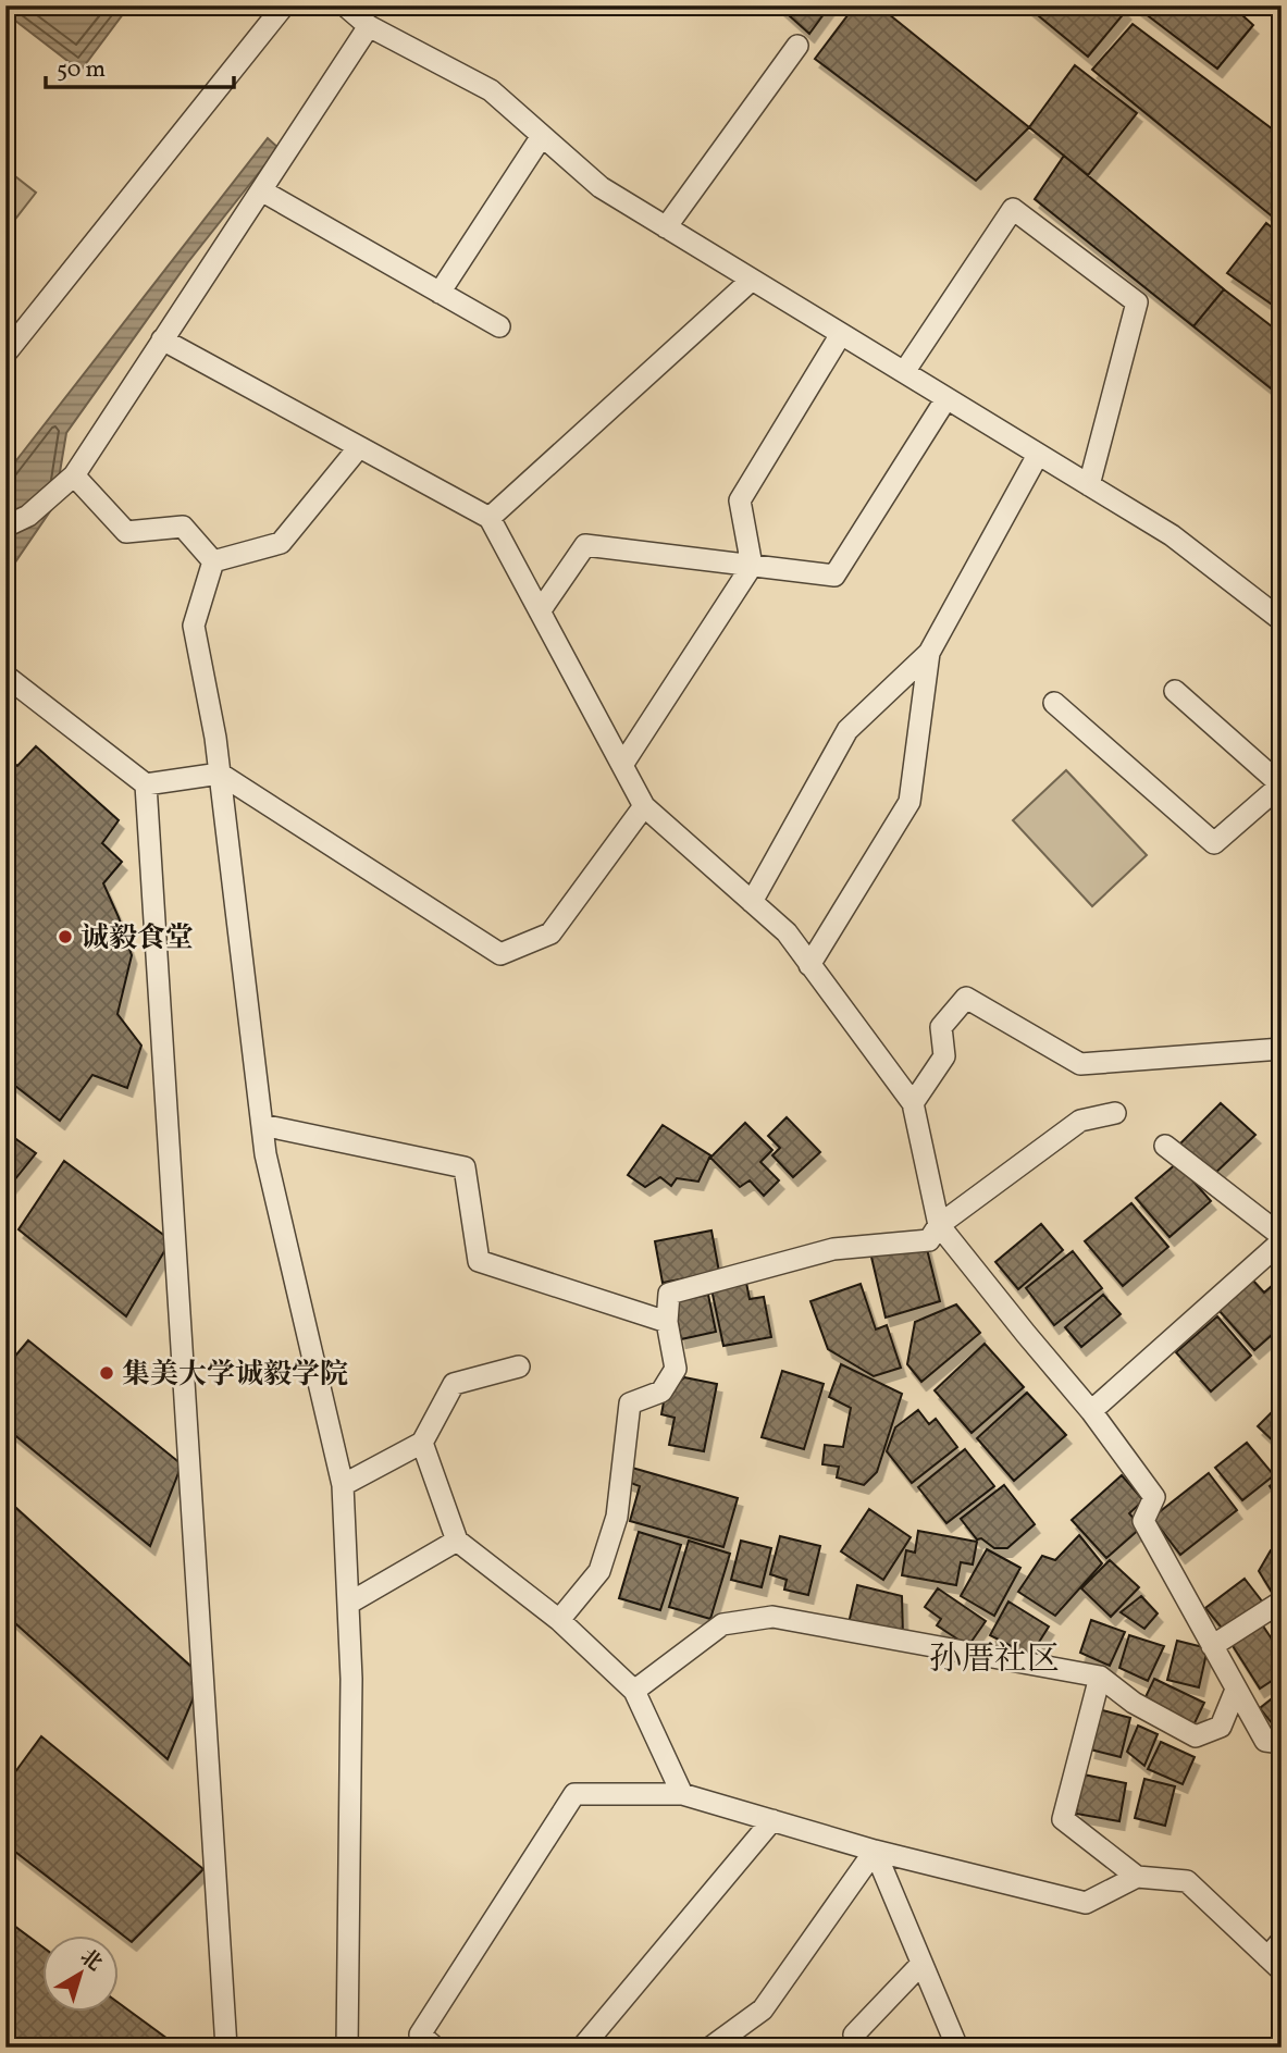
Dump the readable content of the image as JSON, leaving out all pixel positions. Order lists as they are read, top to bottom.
{
  "districts": ["孙厝社区"],
  "places": ["诚毅食堂", "集美大学诚毅学院"],
  "scale_bar": "50 m",
  "north": "top right"
}
